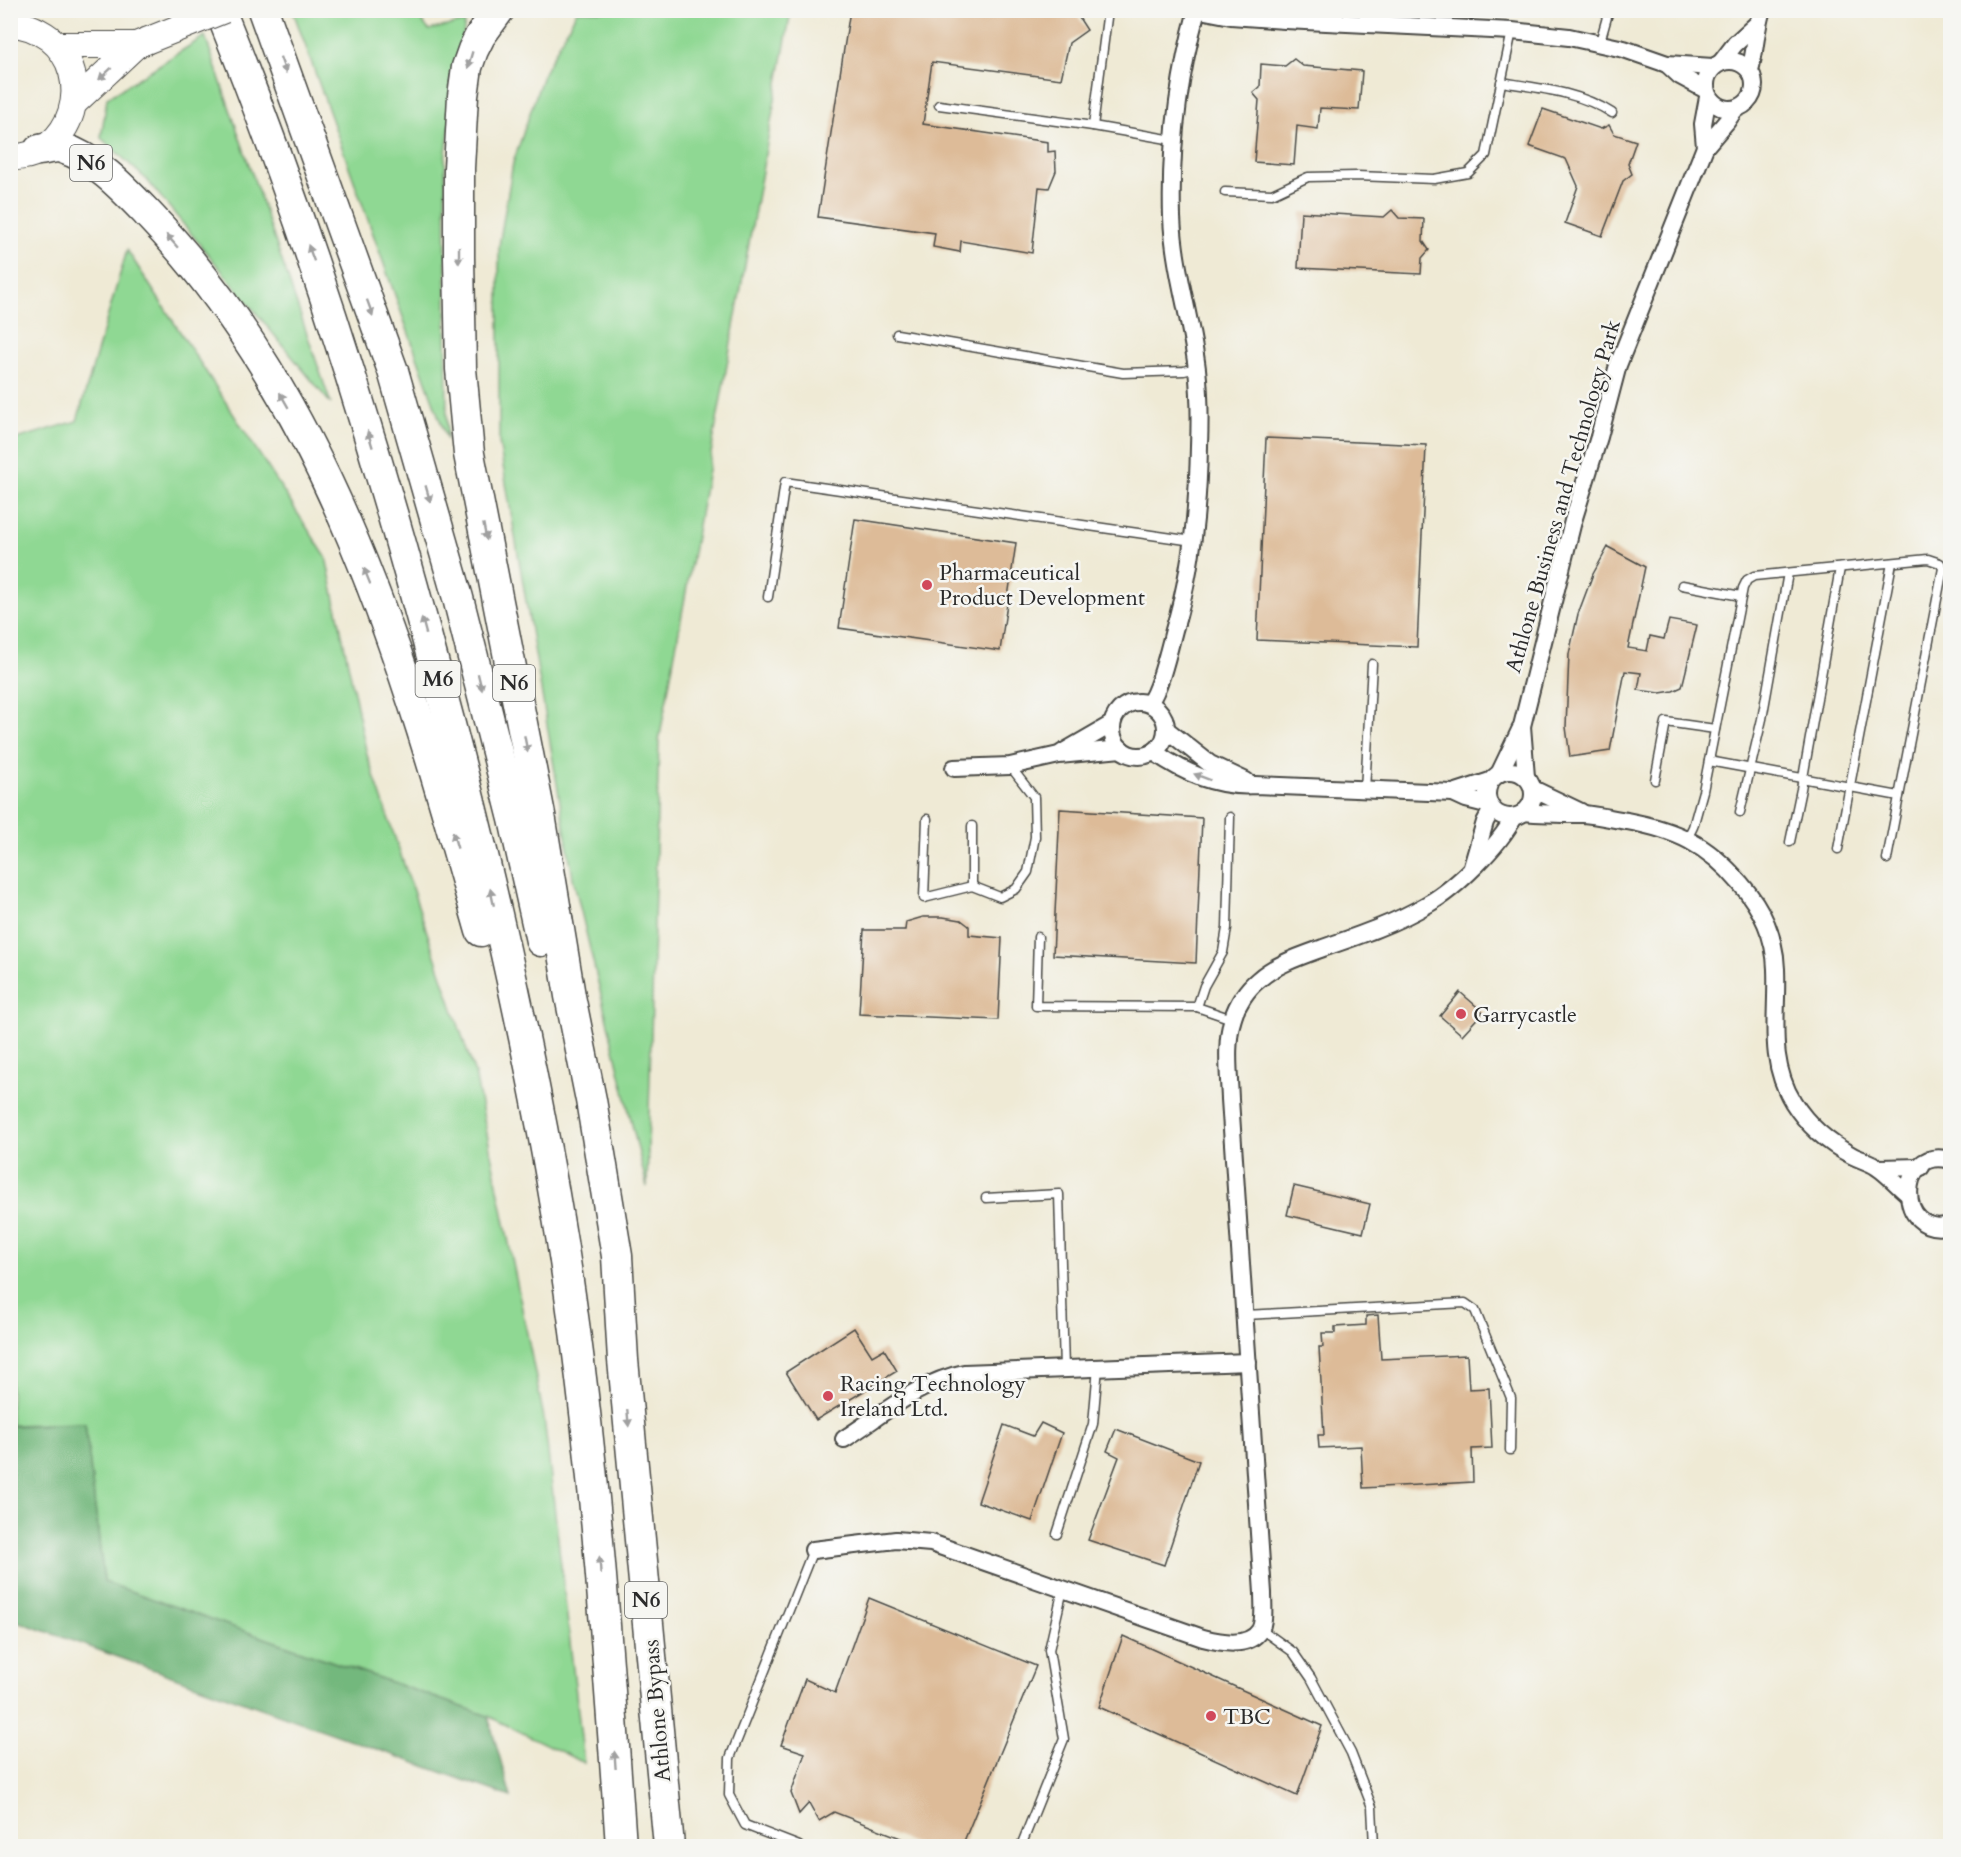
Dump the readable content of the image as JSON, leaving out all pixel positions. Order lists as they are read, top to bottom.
{
  "streets": {
    "highway": ["N6", "M6", "Athlone Bypass"],
    "street": ["Athlone Business and Technology Park"]
  },
  "crossings": [
    ["N6", "M6"],
    ["N6", "Athlone Bypass"],
    ["M6", "Athlone Bypass"]
  ],
  "places": [
    "Pharmaceutical Product Development",
    "Garrycastle",
    "Racing Technology Ireland Ltd.",
    "TBC"
  ]
}
